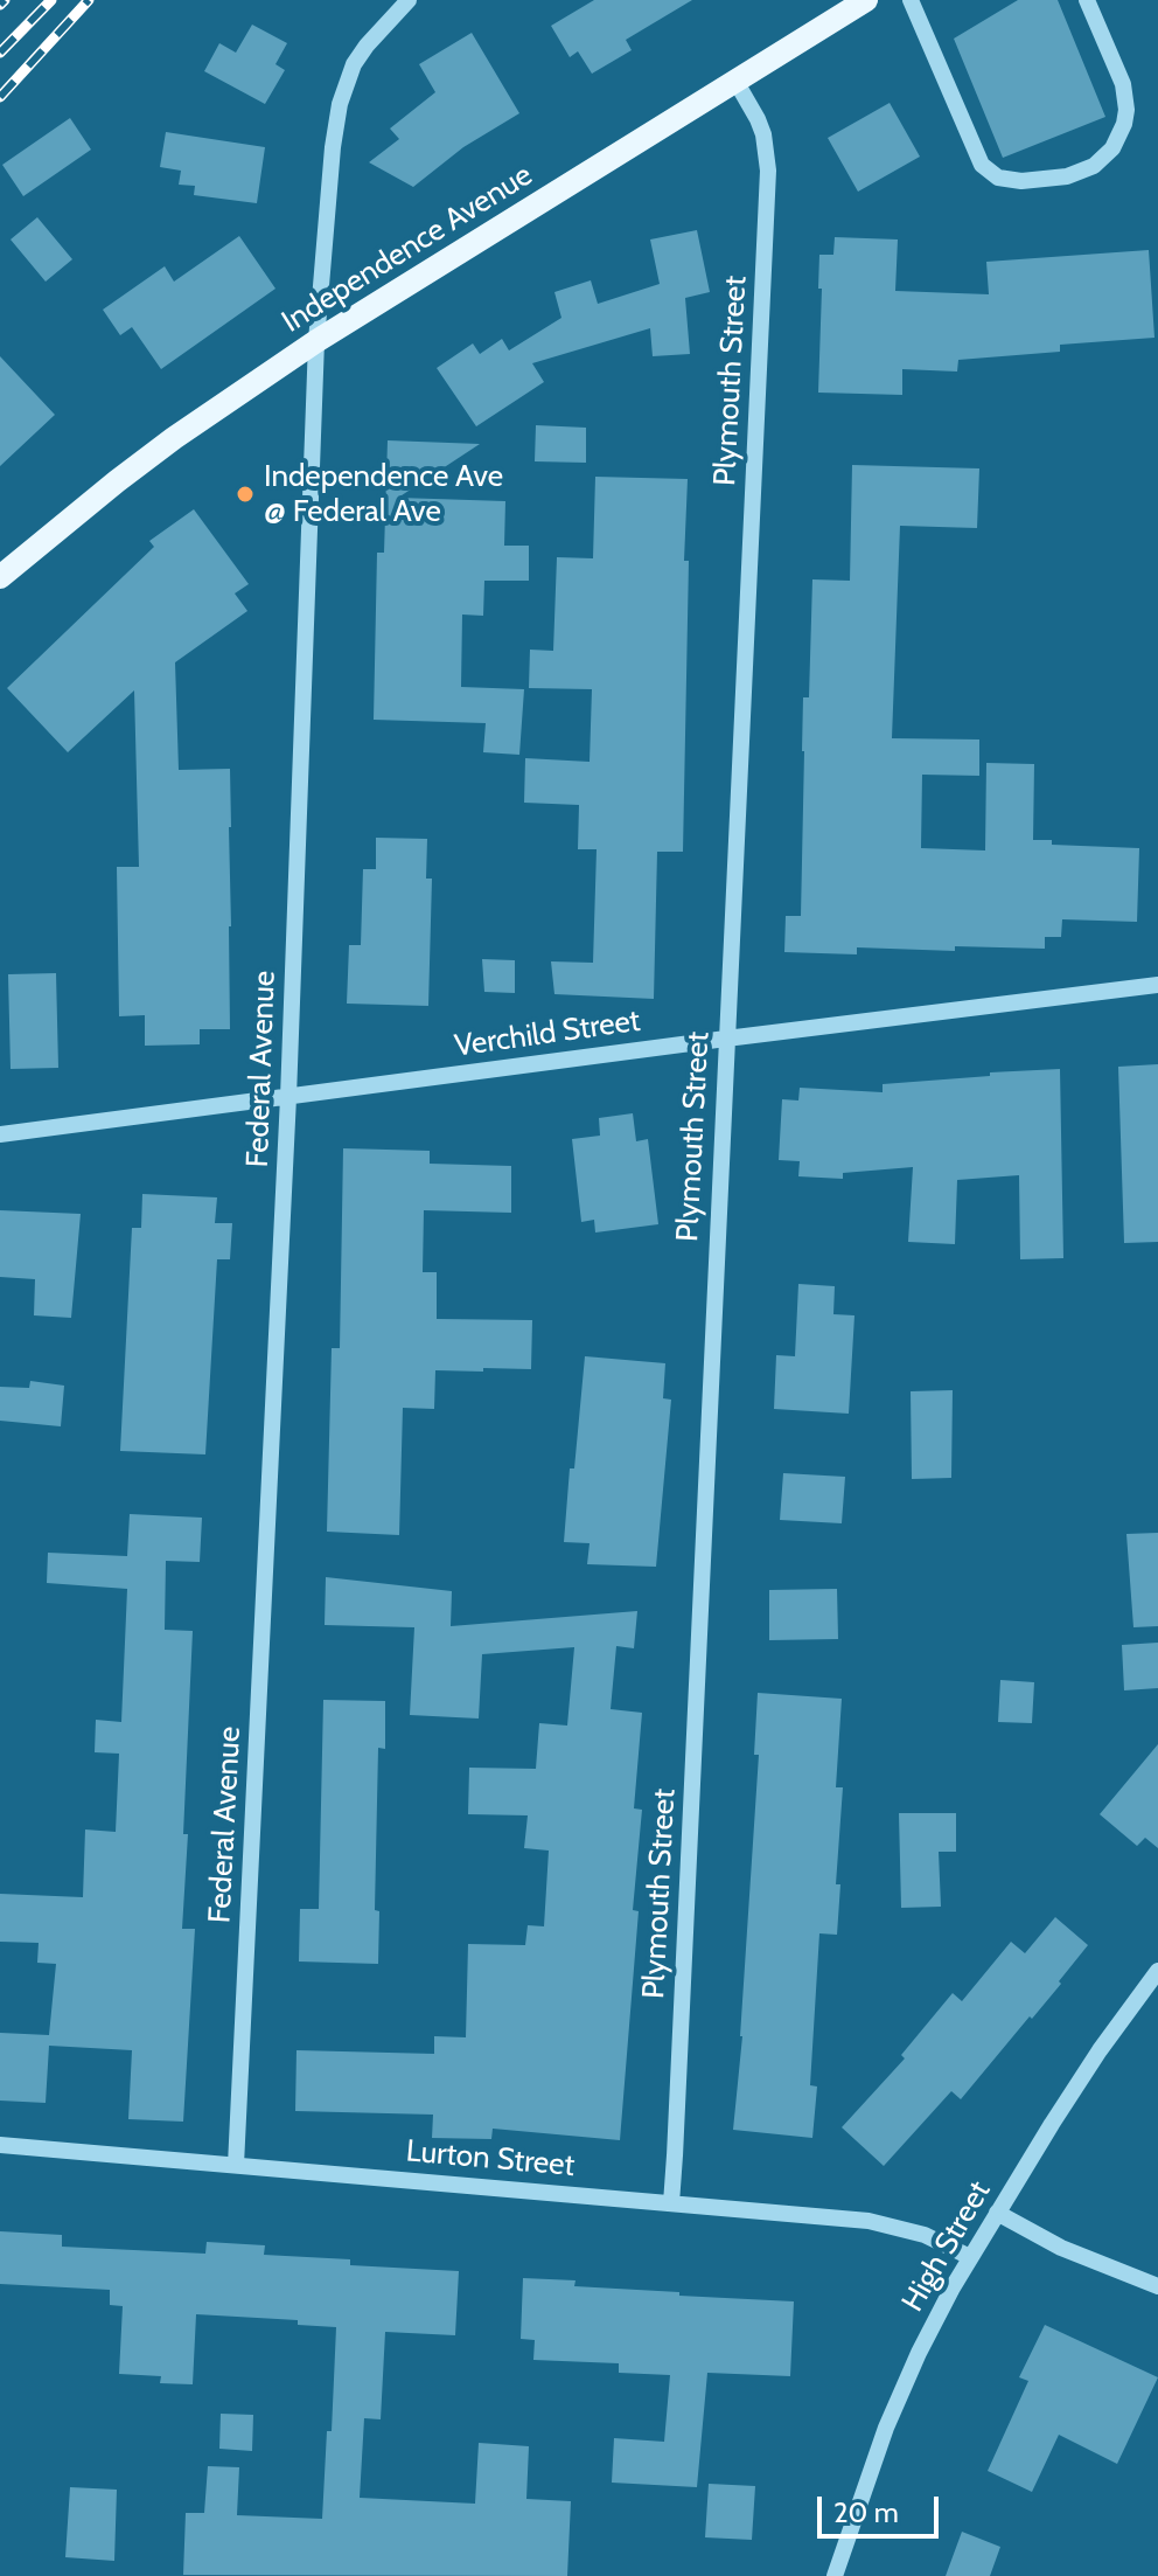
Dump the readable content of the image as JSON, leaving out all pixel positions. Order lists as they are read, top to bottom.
{
  "streets": {
    "main road": ["Independence Avenue"],
    "street": [
      "Plymouth Street",
      "Verchild Street",
      "Federal Avenue",
      "Lurton Street",
      "High Street"
    ]
  },
  "crossings": [
    ["Independence Avenue", "Plymouth Street"],
    ["Independence Avenue", "Federal Avenue"],
    ["Plymouth Street", "Verchild Street"],
    ["Plymouth Street", "Lurton Street"],
    ["Verchild Street", "Federal Avenue"],
    ["Federal Avenue", "Lurton Street"],
    ["Lurton Street", "High Street"]
  ],
  "places": ["Independence Ave @ Federal Ave"],
  "scale_bar": "20 m"
}
